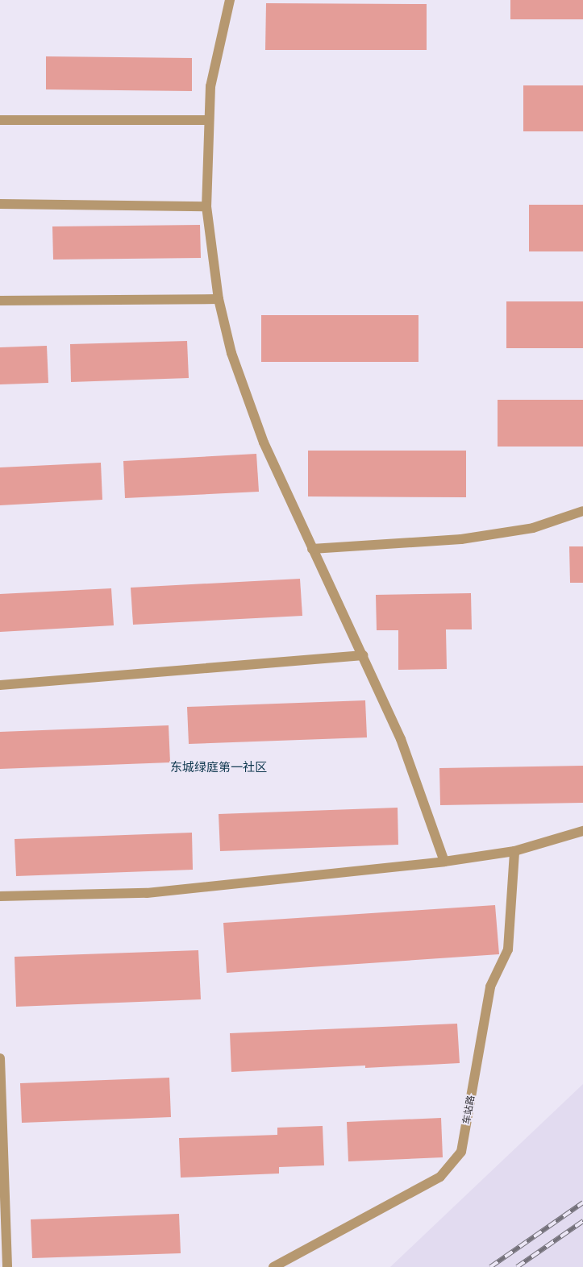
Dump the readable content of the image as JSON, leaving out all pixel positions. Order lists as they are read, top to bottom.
{
  "streets": {
    "street": ["车站路"]
  },
  "districts": ["东城绿庭第一社区"]
}
